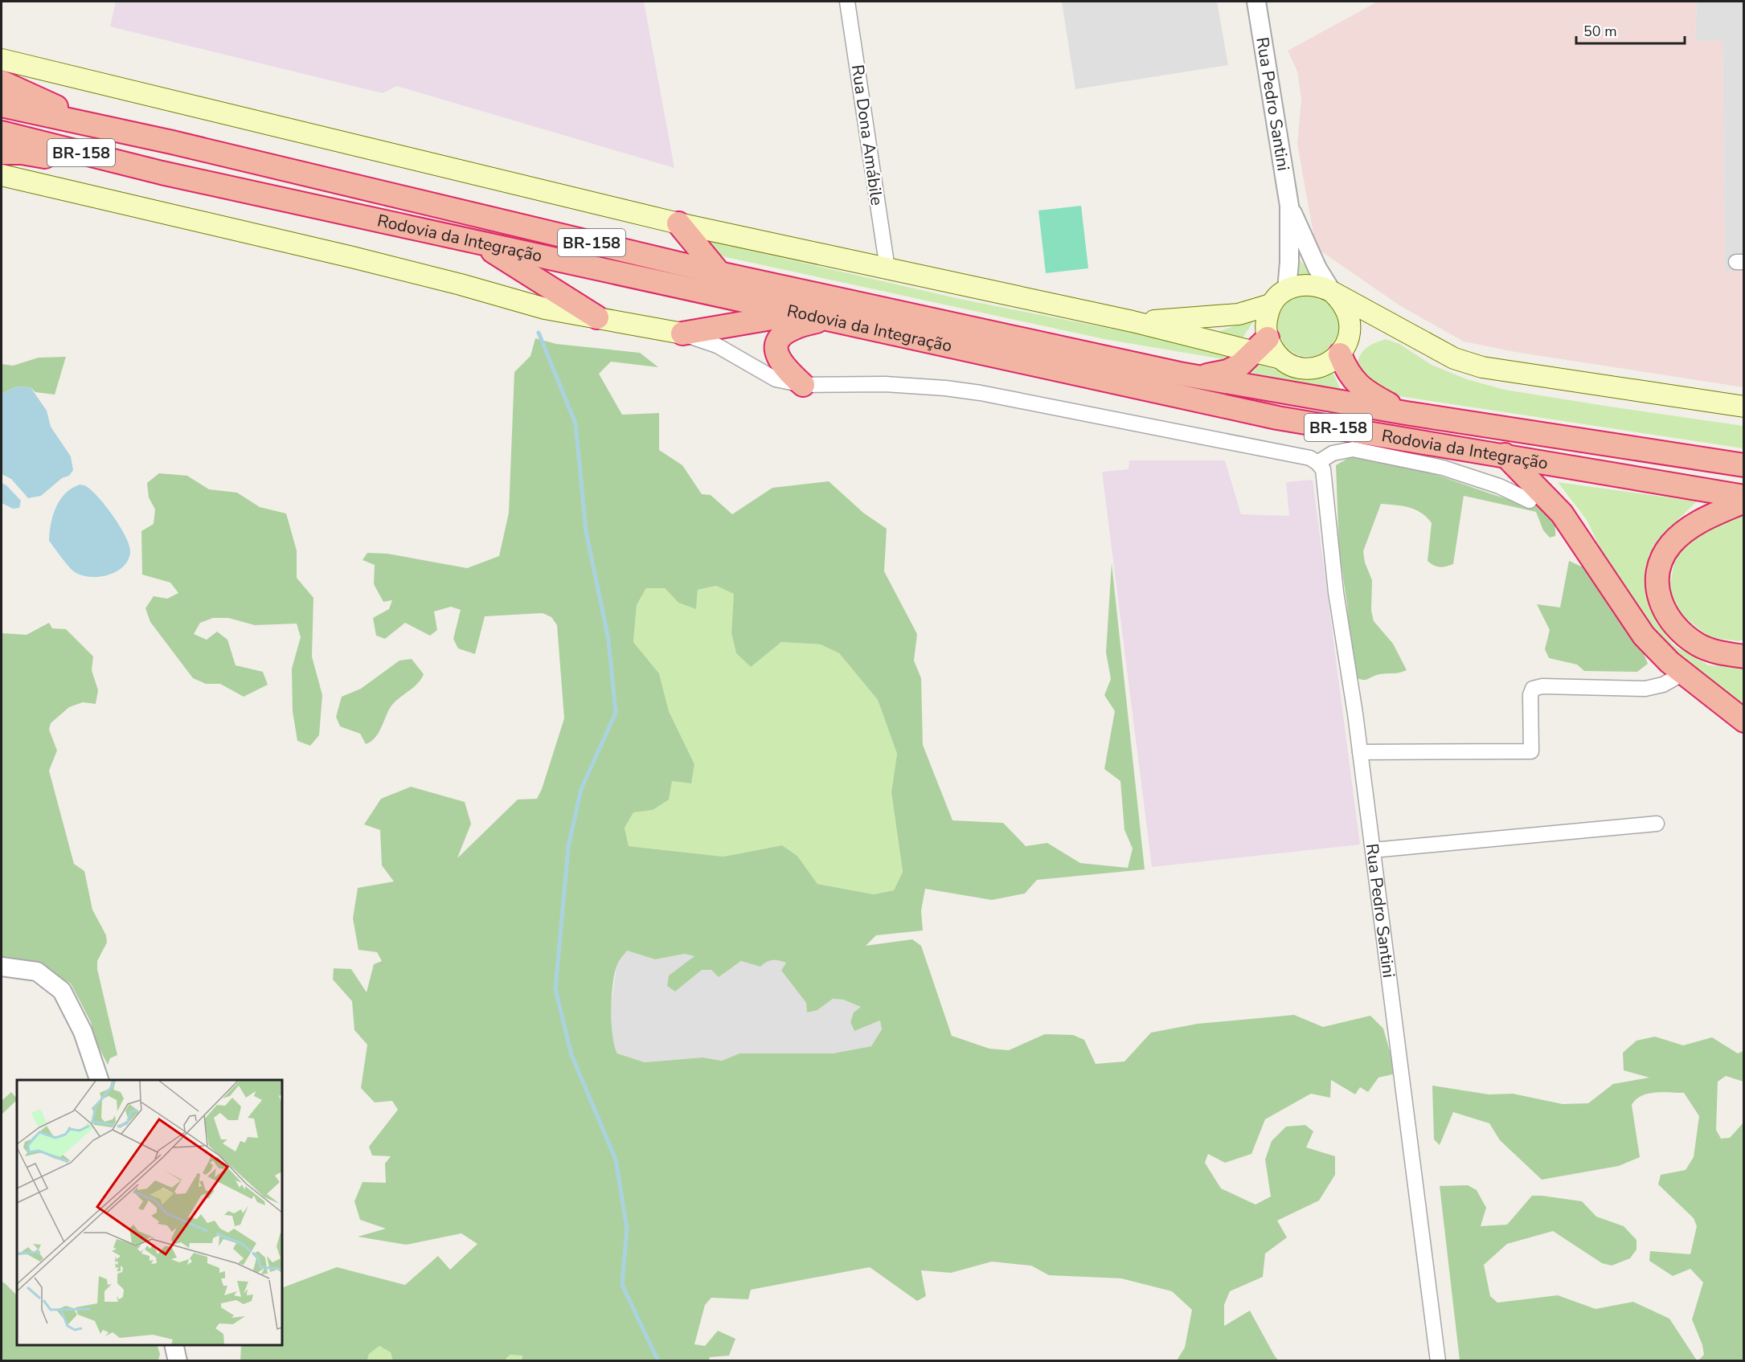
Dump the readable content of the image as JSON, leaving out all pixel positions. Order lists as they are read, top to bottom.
{
  "streets": {
    "highway": ["BR-158", "Rodovia da Integração"],
    "street": ["Rua Pedro Santini", "Rua Dona Amábile"]
  },
  "crossings": [
    ["Rua Pedro Santini", "BR-158"],
    ["Rua Dona Amábile", "BR-158"],
    ["BR-158", "Rodovia da Integração"]
  ],
  "scale_bar": "50 m"
}
